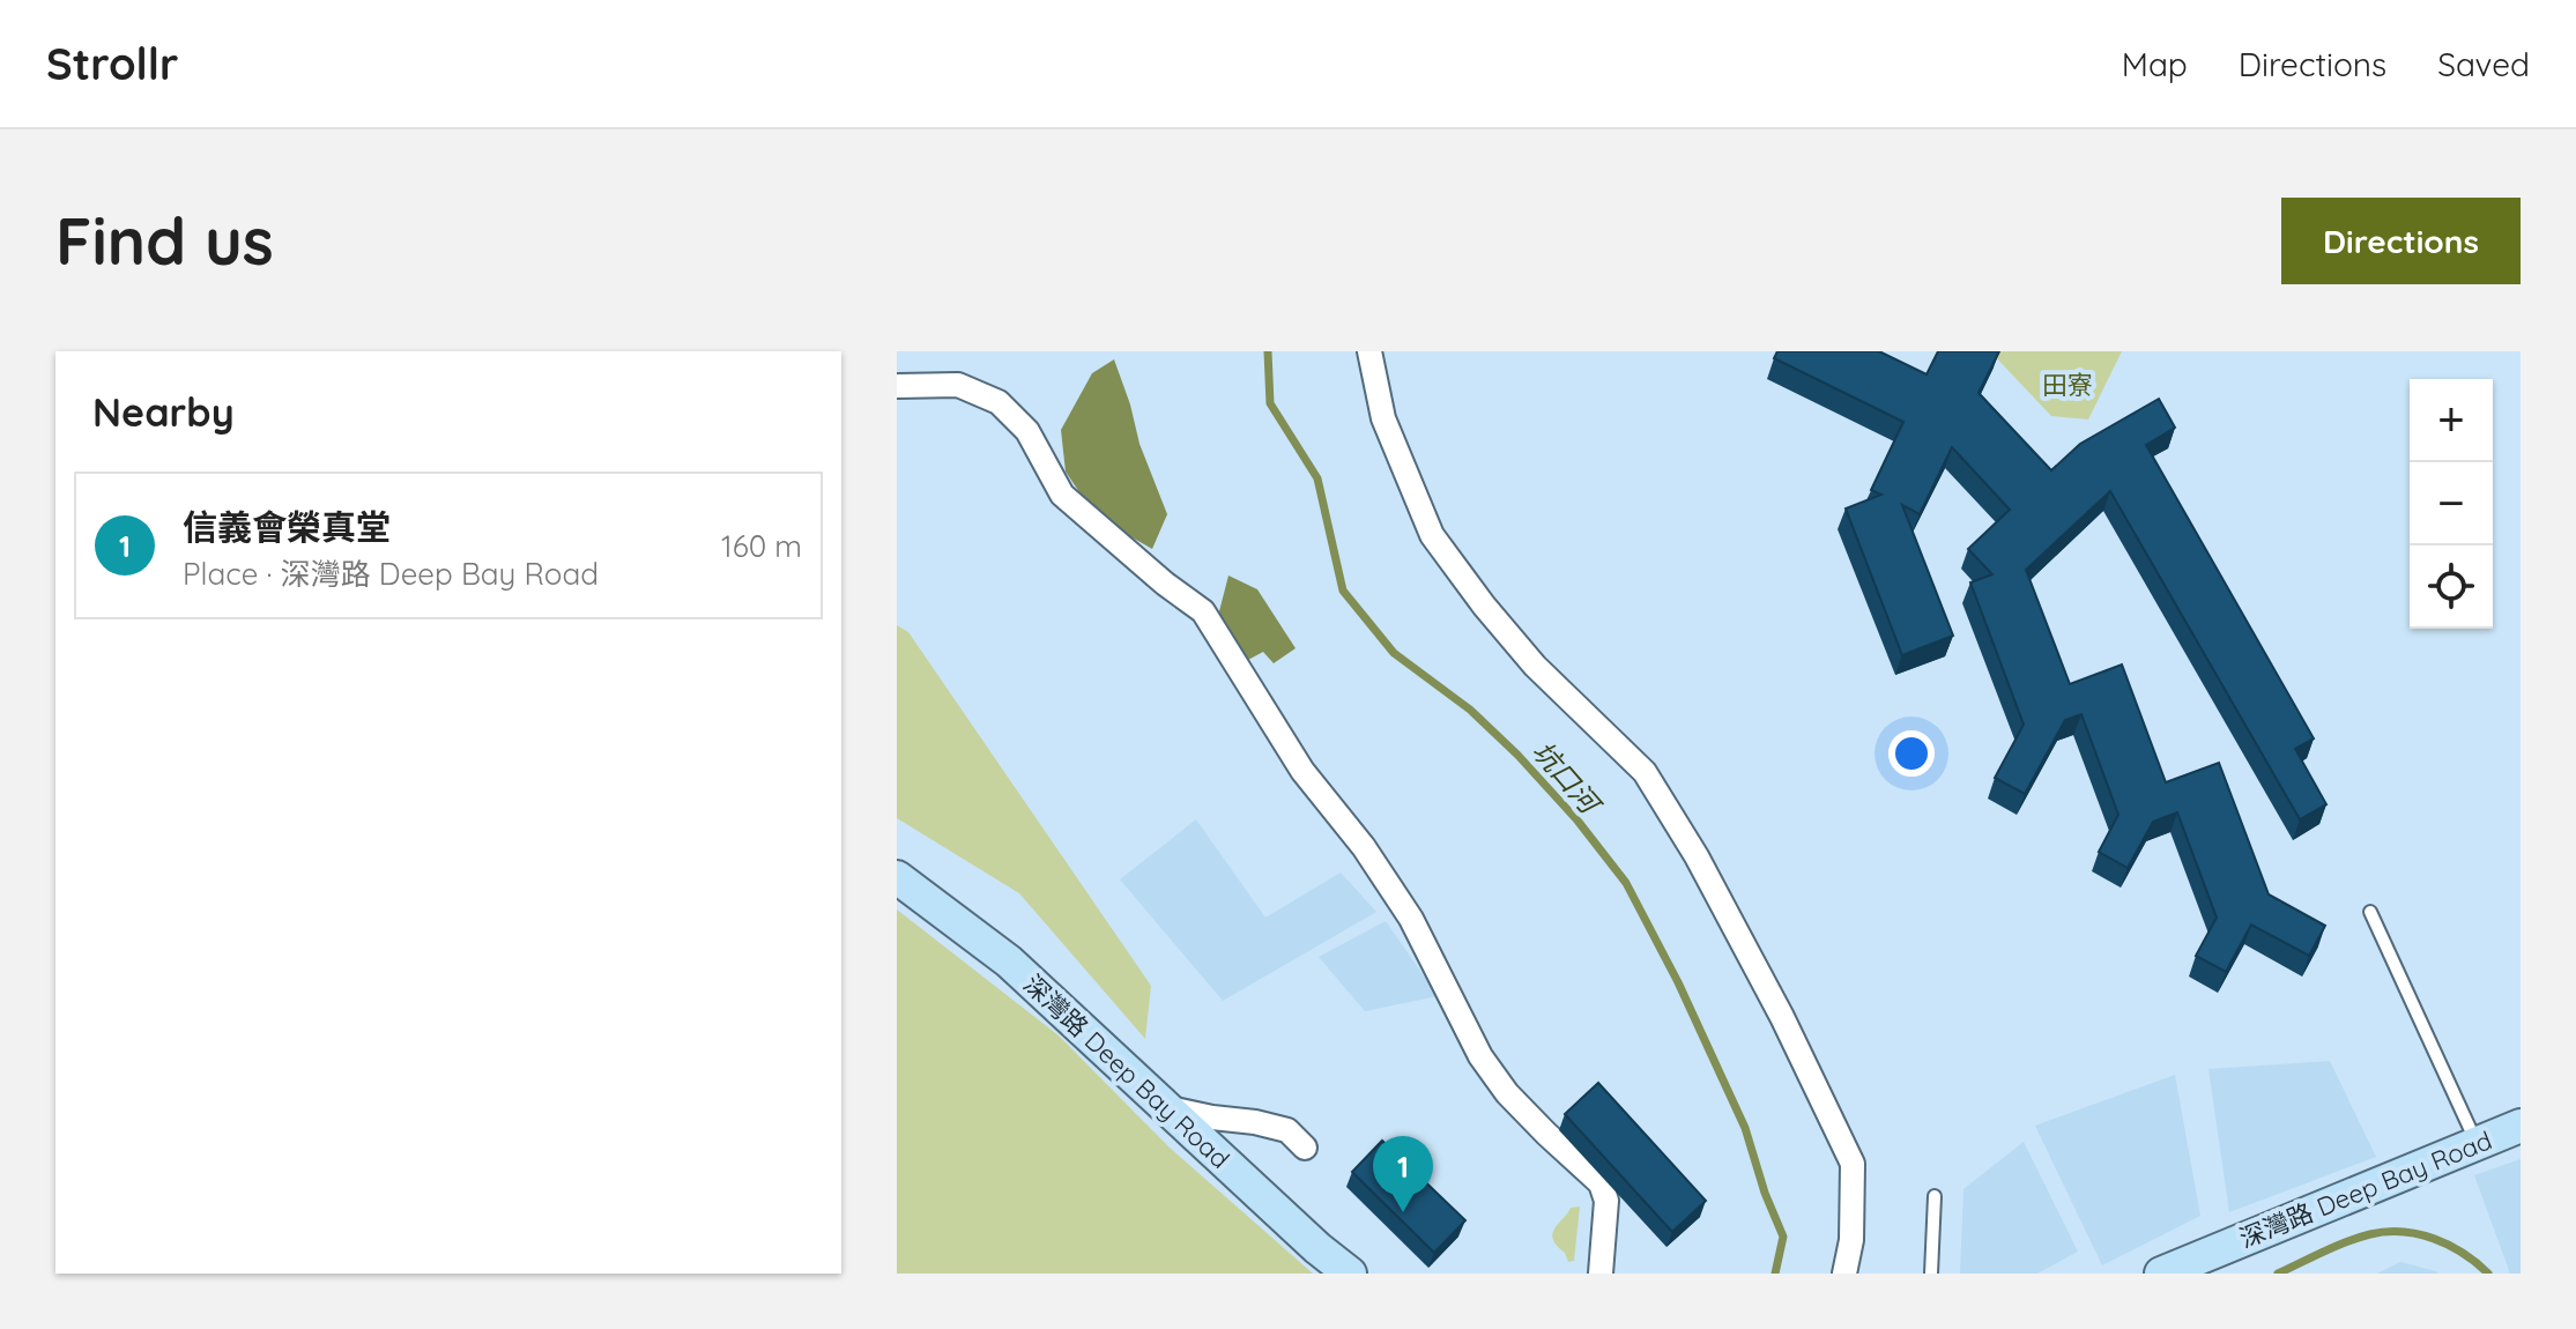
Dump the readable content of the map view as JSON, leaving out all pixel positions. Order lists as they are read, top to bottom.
{
  "streets": {
    "street": ["深灣路 Deep Bay Road"]
  },
  "water": ["坑口河"],
  "parks": ["田寮"],
  "page": {
    "header": "Strollr",
    "nav": ["Map", "Directions", "Saved"],
    "buttons": "Directions",
    "title": "Find us",
    "heading": "Nearby",
    "map_buttons": ["+", "−"],
    "list": [
      {
        "mark": "1",
        "name": "信義會榮真堂",
        "note": "Place · 深灣路 Deep Bay Road",
        "value": "160 m"
      }
    ],
    "pins": "1"
  }
}
